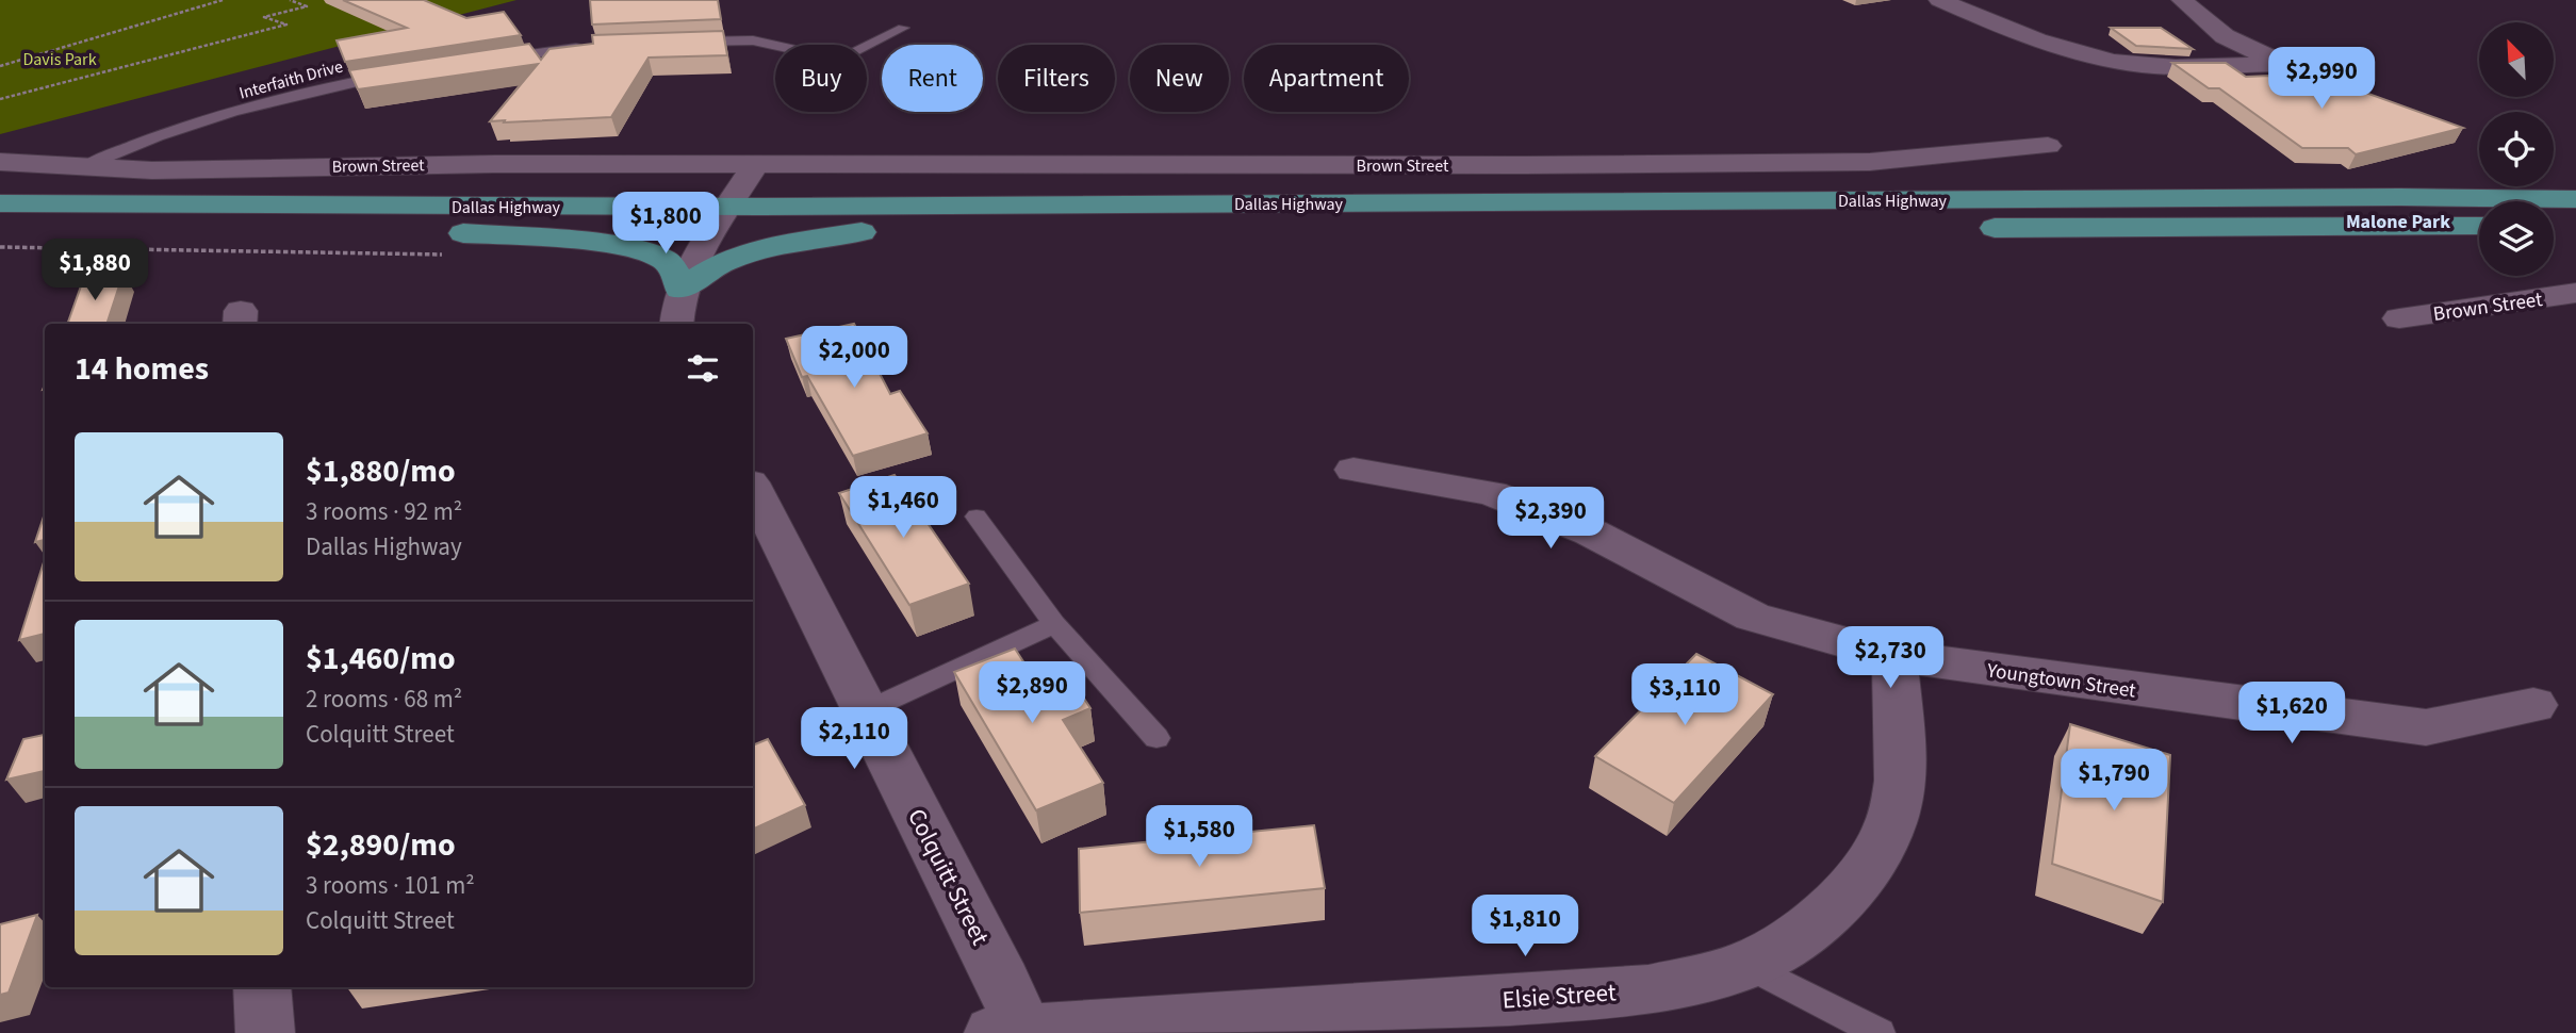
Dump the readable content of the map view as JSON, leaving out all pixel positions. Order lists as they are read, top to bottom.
{
  "streets": {
    "main road": ["Dallas Highway"],
    "street": [
      "Brown Street",
      "Youngtown Street",
      "Colquitt Street",
      "Elsie Street"
    ],
    "lane": ["Interfaith Drive"]
  },
  "crossings": [
    ["Interfaith Drive", "Brown Street"],
    ["Youngtown Street", "Elsie Street"],
    ["Colquitt Street", "Elsie Street"]
  ],
  "districts": ["Malone Park"],
  "parks": ["Davis Park"],
  "north": "top left",
  "page": {
    "chip": [
      "Buy",
      "Rent",
      "Filters",
      "New",
      "Apartment"
    ],
    "price": [
      "$2,990",
      "$1,800",
      "$1,880",
      "$2,000",
      "$1,460",
      "$2,390",
      "$2,730",
      "$2,890",
      "$3,110",
      "$1,620",
      "$2,110",
      "$1,790",
      "$1,580",
      "$1,810"
    ],
    "heading": "14 homes",
    "list": [
      {
        "name": "$1,880/mo",
        "note": "3 rooms · 92 m² · Dallas Highway"
      },
      {
        "name": "$1,460/mo",
        "note": "2 rooms · 68 m² · Colquitt Street"
      },
      {
        "name": "$2,890/mo",
        "note": "3 rooms · 101 m² · Colquitt Street"
      }
    ]
  }
}
